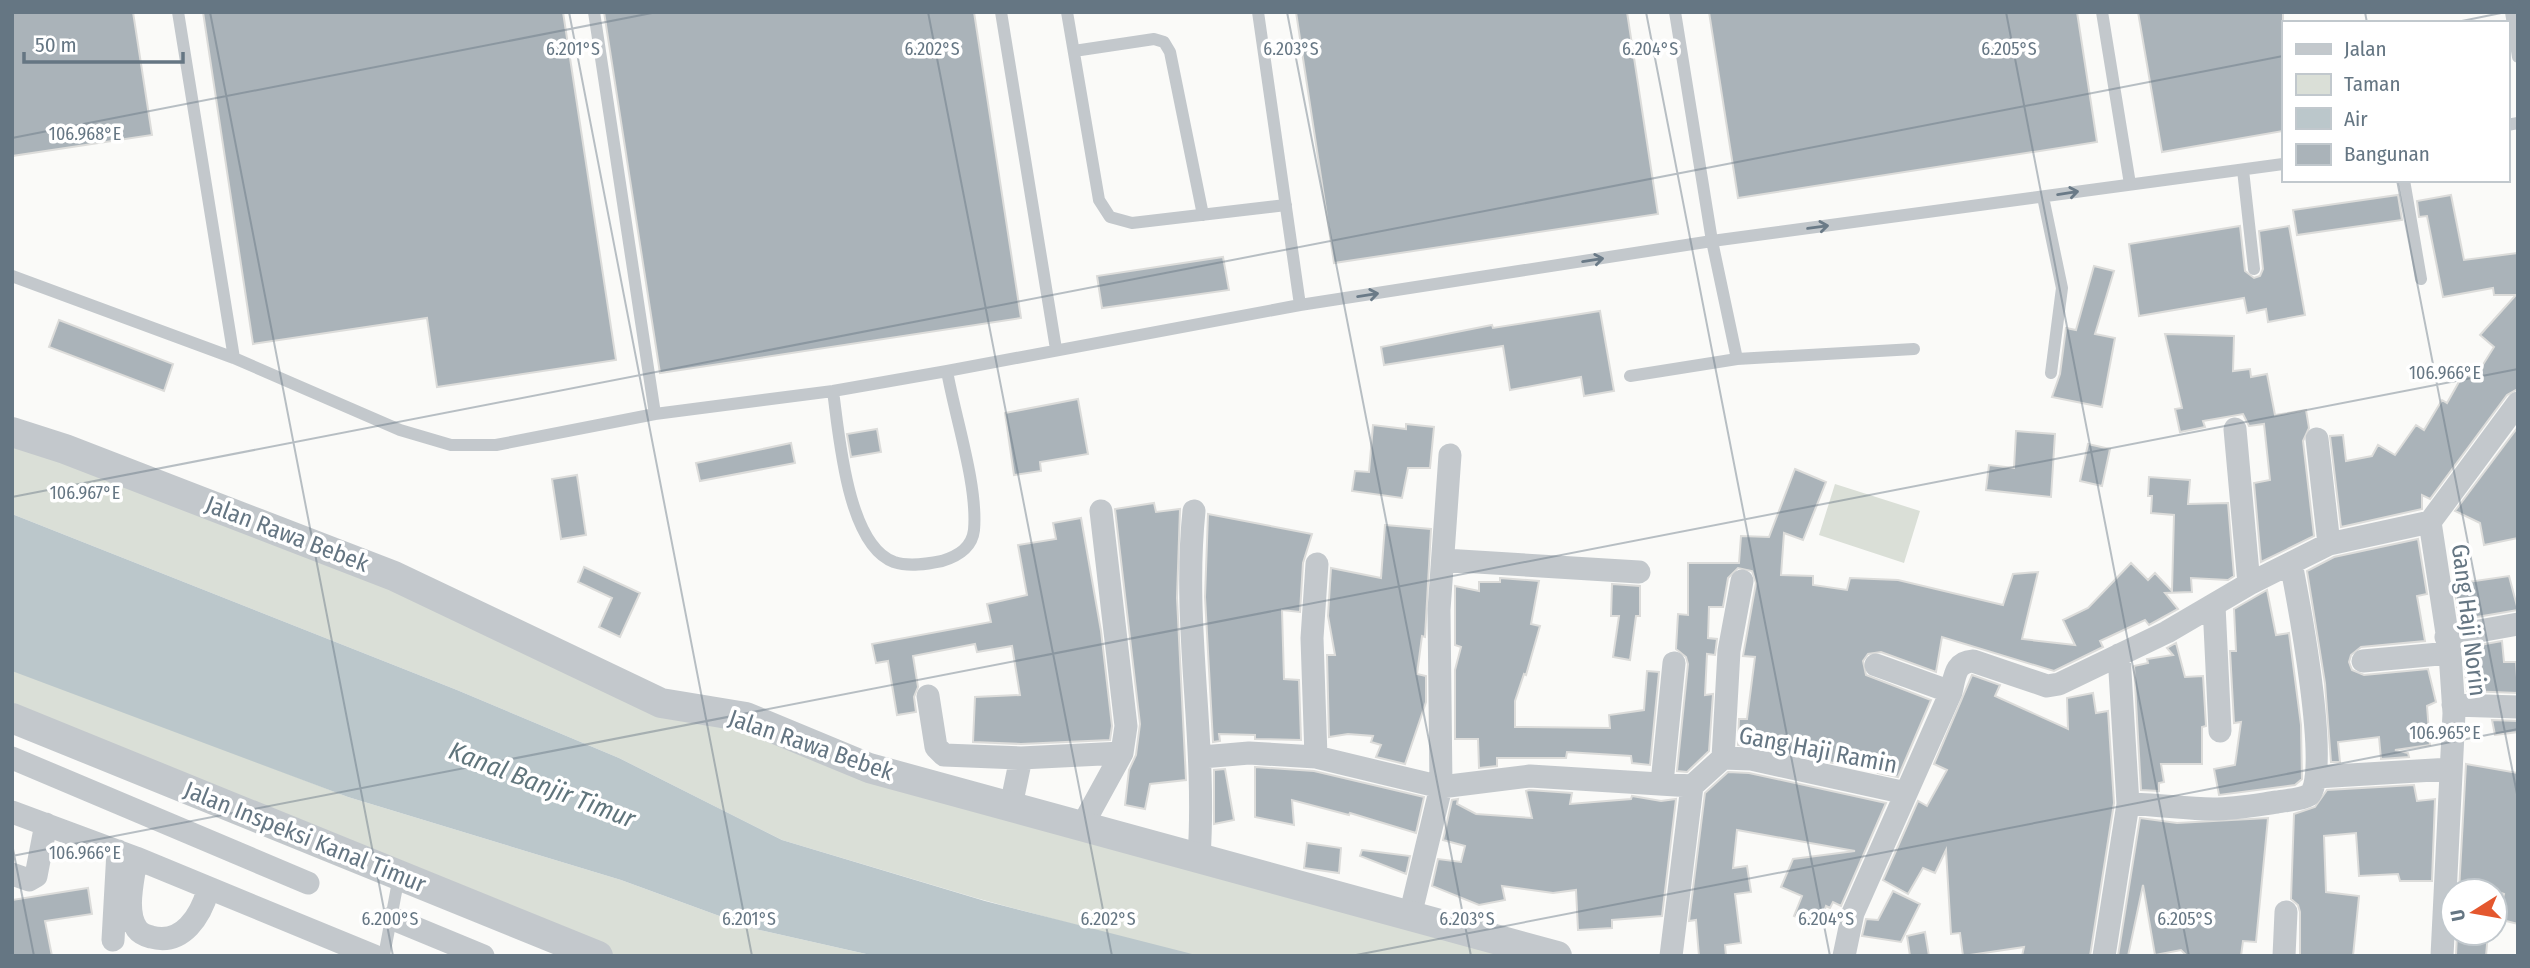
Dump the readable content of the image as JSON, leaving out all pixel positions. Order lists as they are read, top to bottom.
{
  "streets": {
    "street": [
      "Jalan Rawa Bebek",
      "Gang Haji Norin",
      "Gang Haji Ramin",
      "Jalan Inspeksi Kanal Timur"
    ]
  },
  "water": ["Kanal Banjir Timur"],
  "legend": [
    "Jalan",
    "Taman",
    "Air",
    "Bangunan"
  ],
  "scale_bar": "50 m",
  "north": "left",
  "coordinates": [
    "6.204°S",
    "6.201°S",
    "6.202°S",
    "6.203°S",
    "6.205°S",
    "106.968°E",
    "106.966°E",
    "106.967°E",
    "106.965°E",
    "6.200°S"
  ]
}
